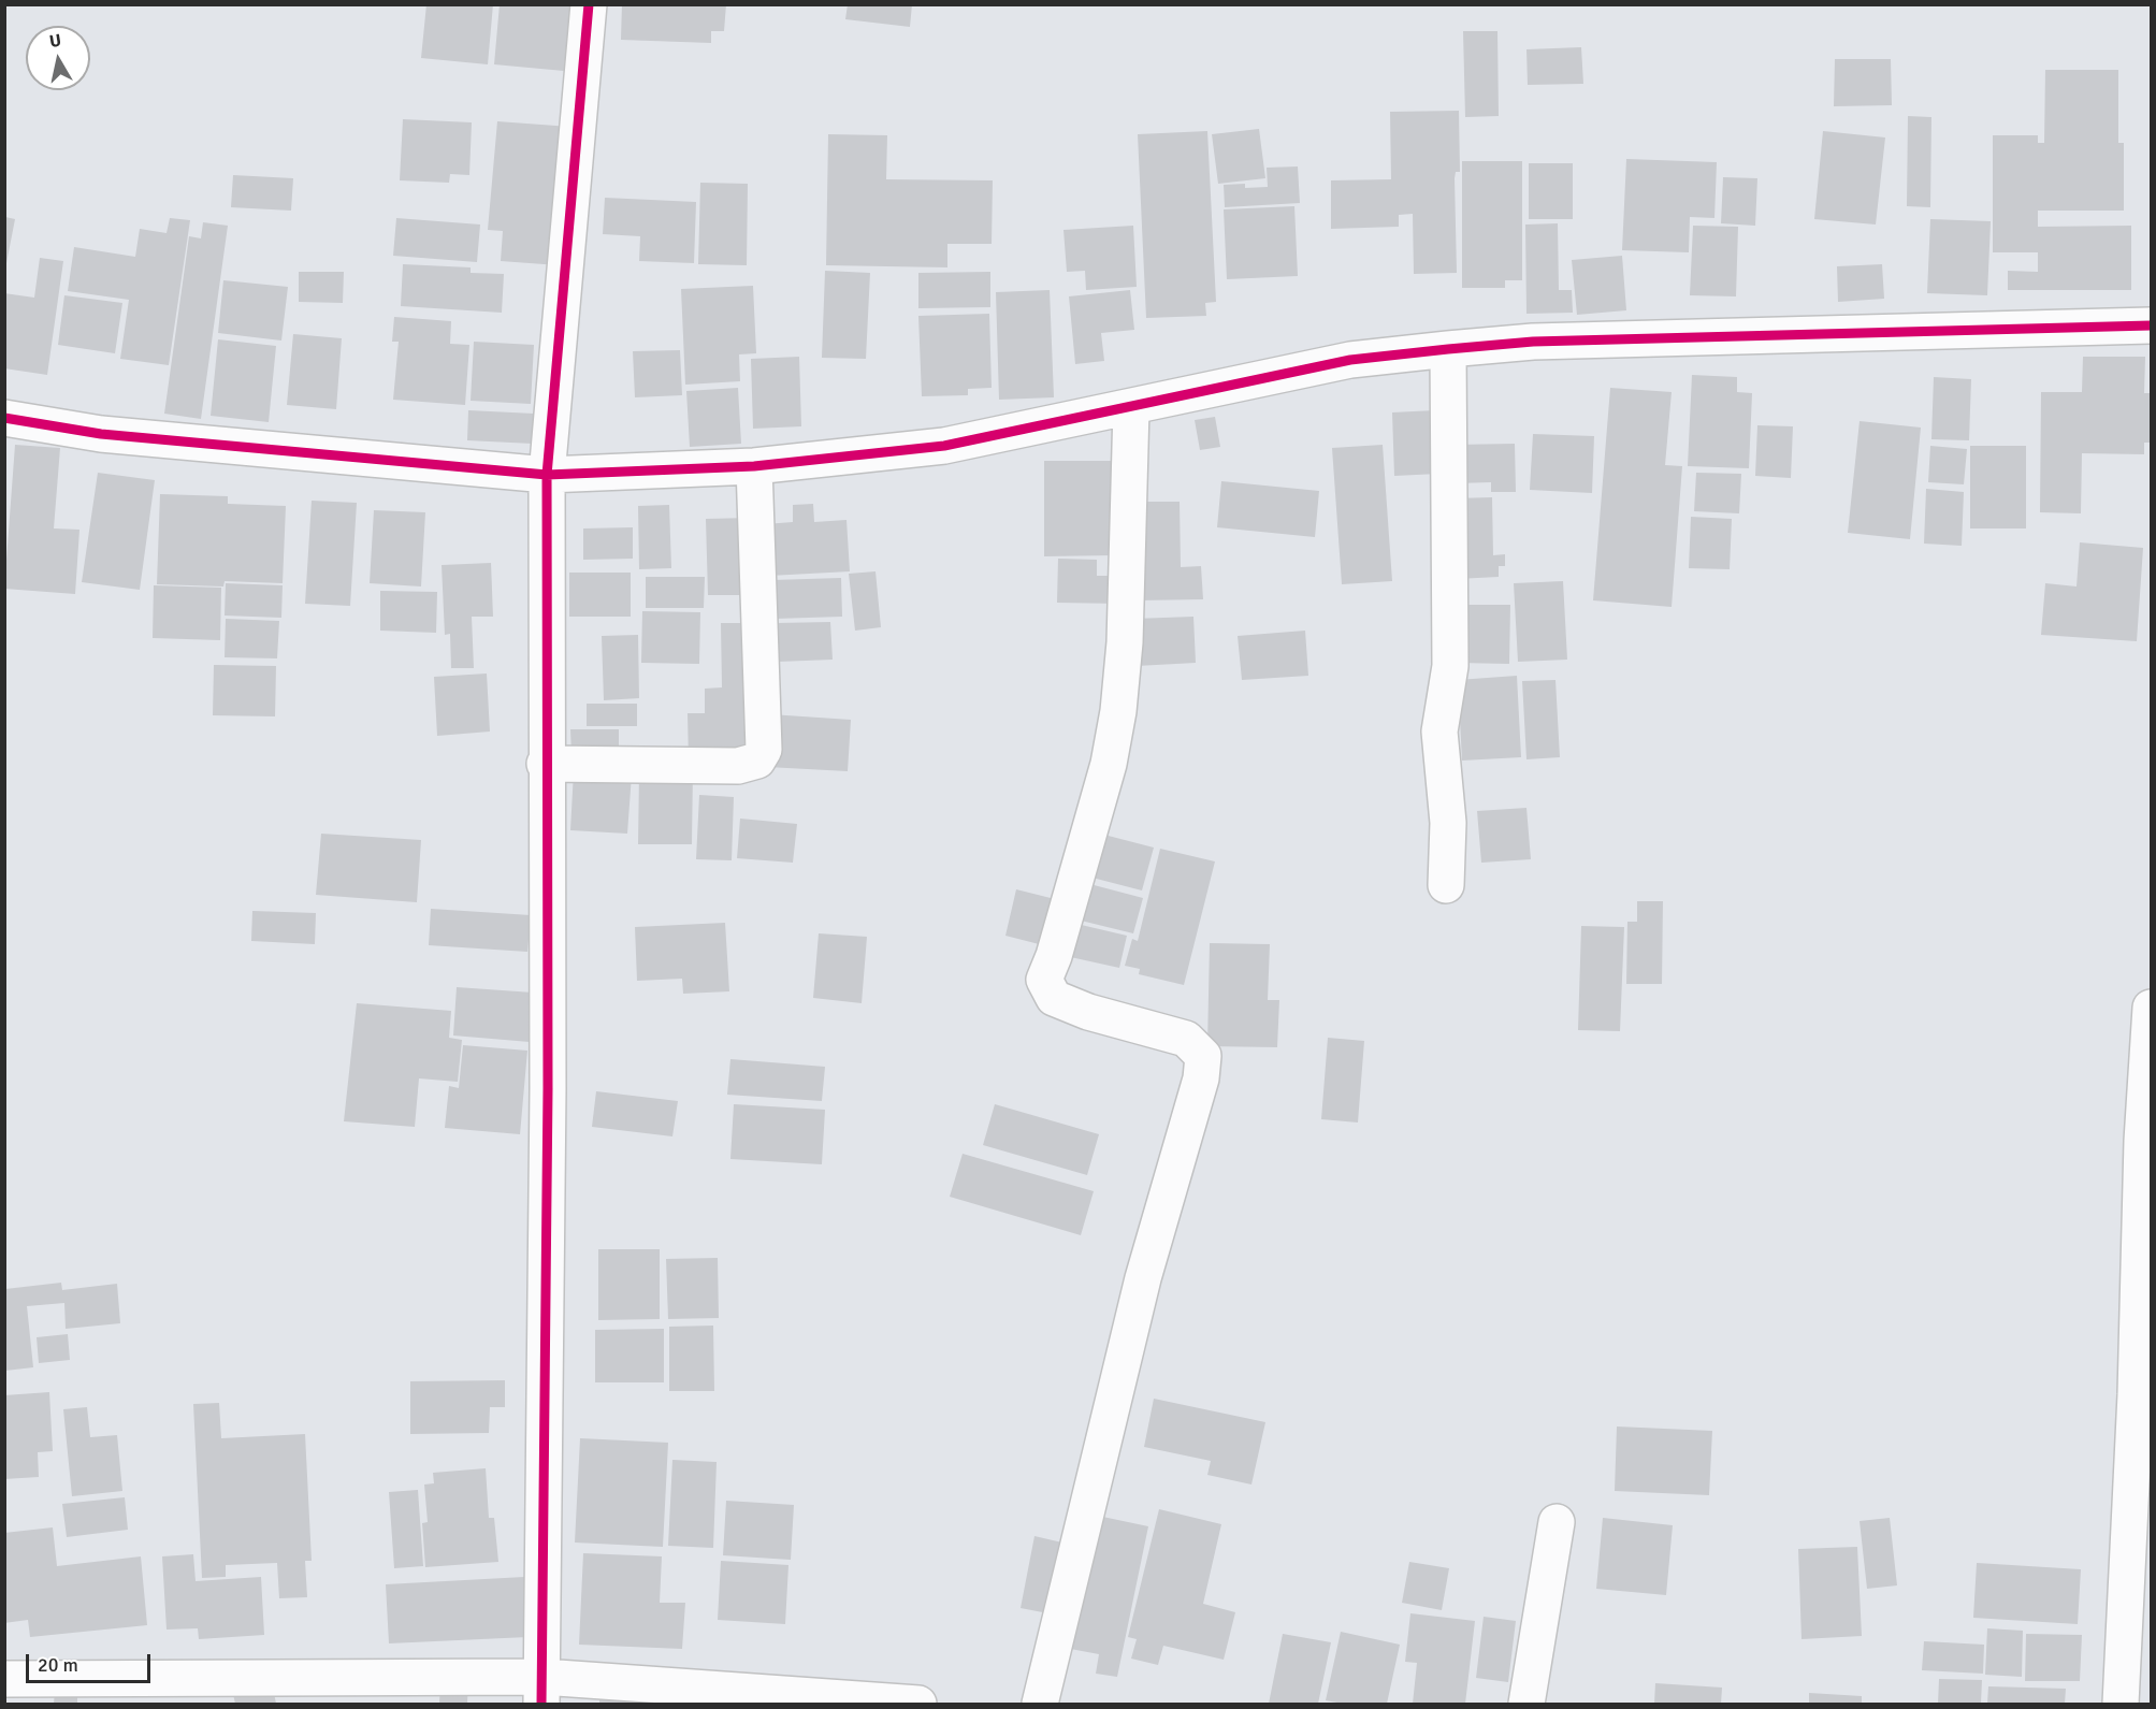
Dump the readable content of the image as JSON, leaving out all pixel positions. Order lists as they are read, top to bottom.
{
  "scale_bar": "20 m",
  "north": "top"
}
